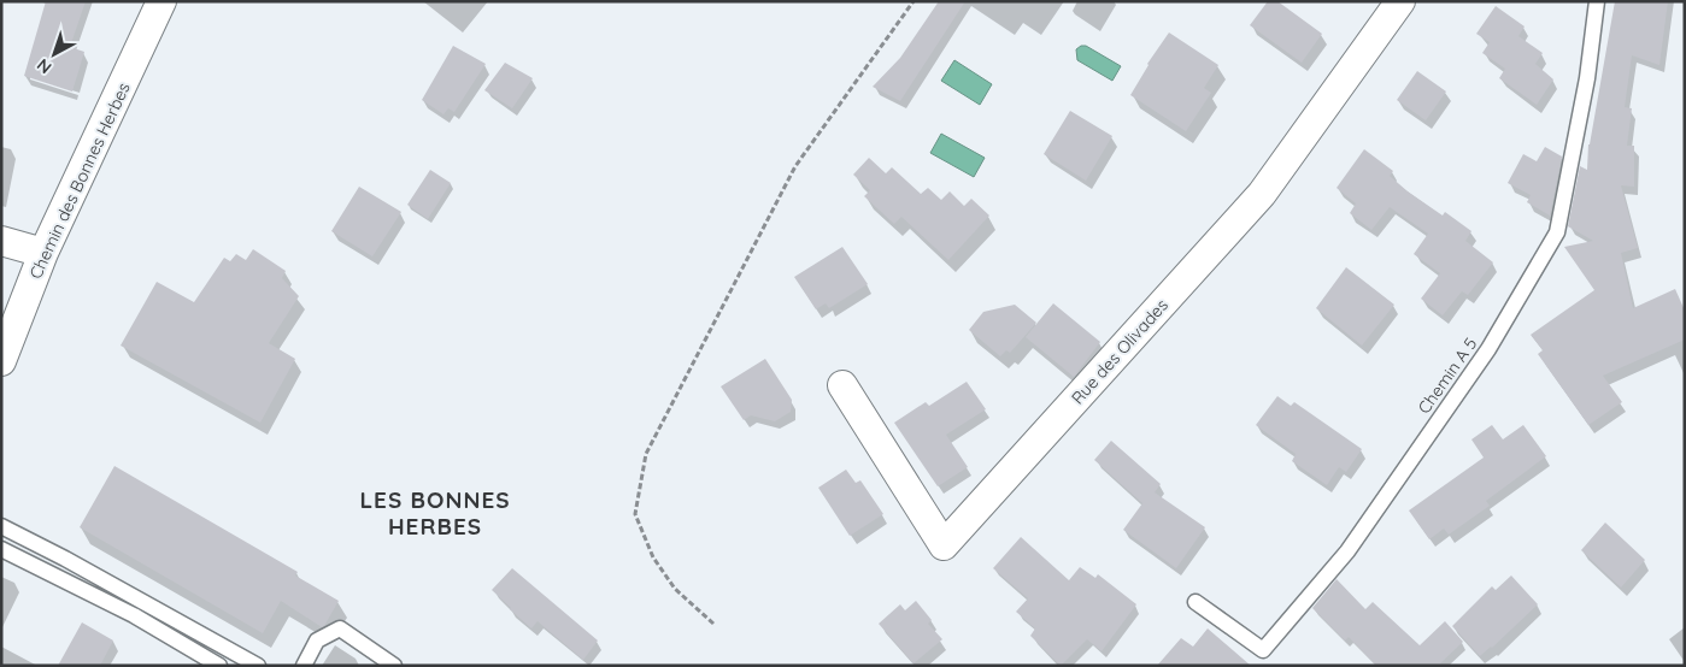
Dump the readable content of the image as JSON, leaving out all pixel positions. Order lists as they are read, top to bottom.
{
  "streets": {
    "street": ["Chemin des Bonnes Herbes", "Rue des Olivades"],
    "lane": ["Chemin A 5"]
  },
  "districts": ["LES BONNES HERBES"],
  "north": "bottom left"
}
